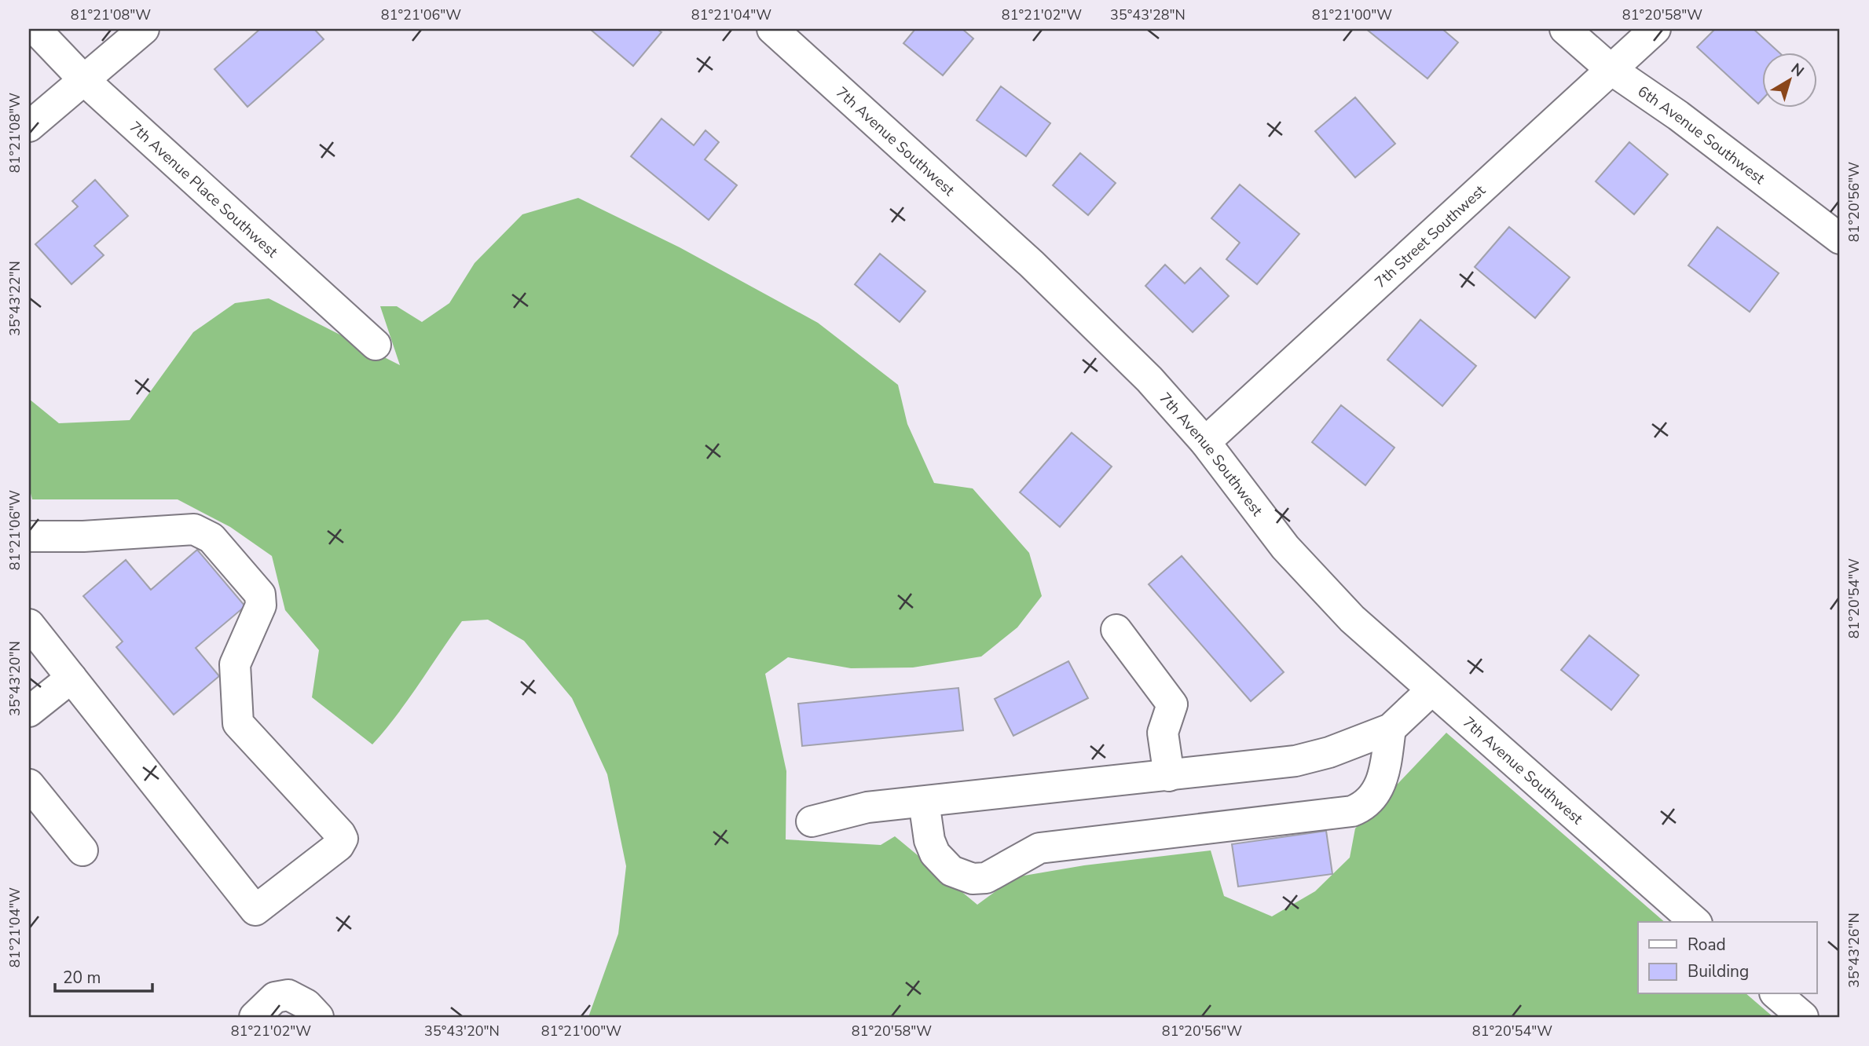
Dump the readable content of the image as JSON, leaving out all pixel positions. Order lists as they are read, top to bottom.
{
  "streets": {
    "street": [
      "6th Avenue Southwest",
      "7th Avenue Southwest",
      "7th Avenue Place Southwest",
      "7th Street Southwest"
    ]
  },
  "crossings": [
    ["6th Avenue Southwest", "7th Street Southwest"],
    ["7th Avenue Southwest", "7th Street Southwest"]
  ],
  "legend": ["Road", "Building"],
  "scale_bar": "20 m",
  "north": "top right",
  "coordinates": [
    "81°21'08\"W",
    "81°21'06\"W",
    "81°21'04\"W",
    "81°21'02\"W",
    "35°43'28\"N",
    "81°21'00\"W",
    "81°20'58\"W",
    "81°20'56\"W",
    "35°43'22\"N",
    "81°20'54\"W",
    "35°43'20\"N",
    "35°43'26\"N"
  ]
}
